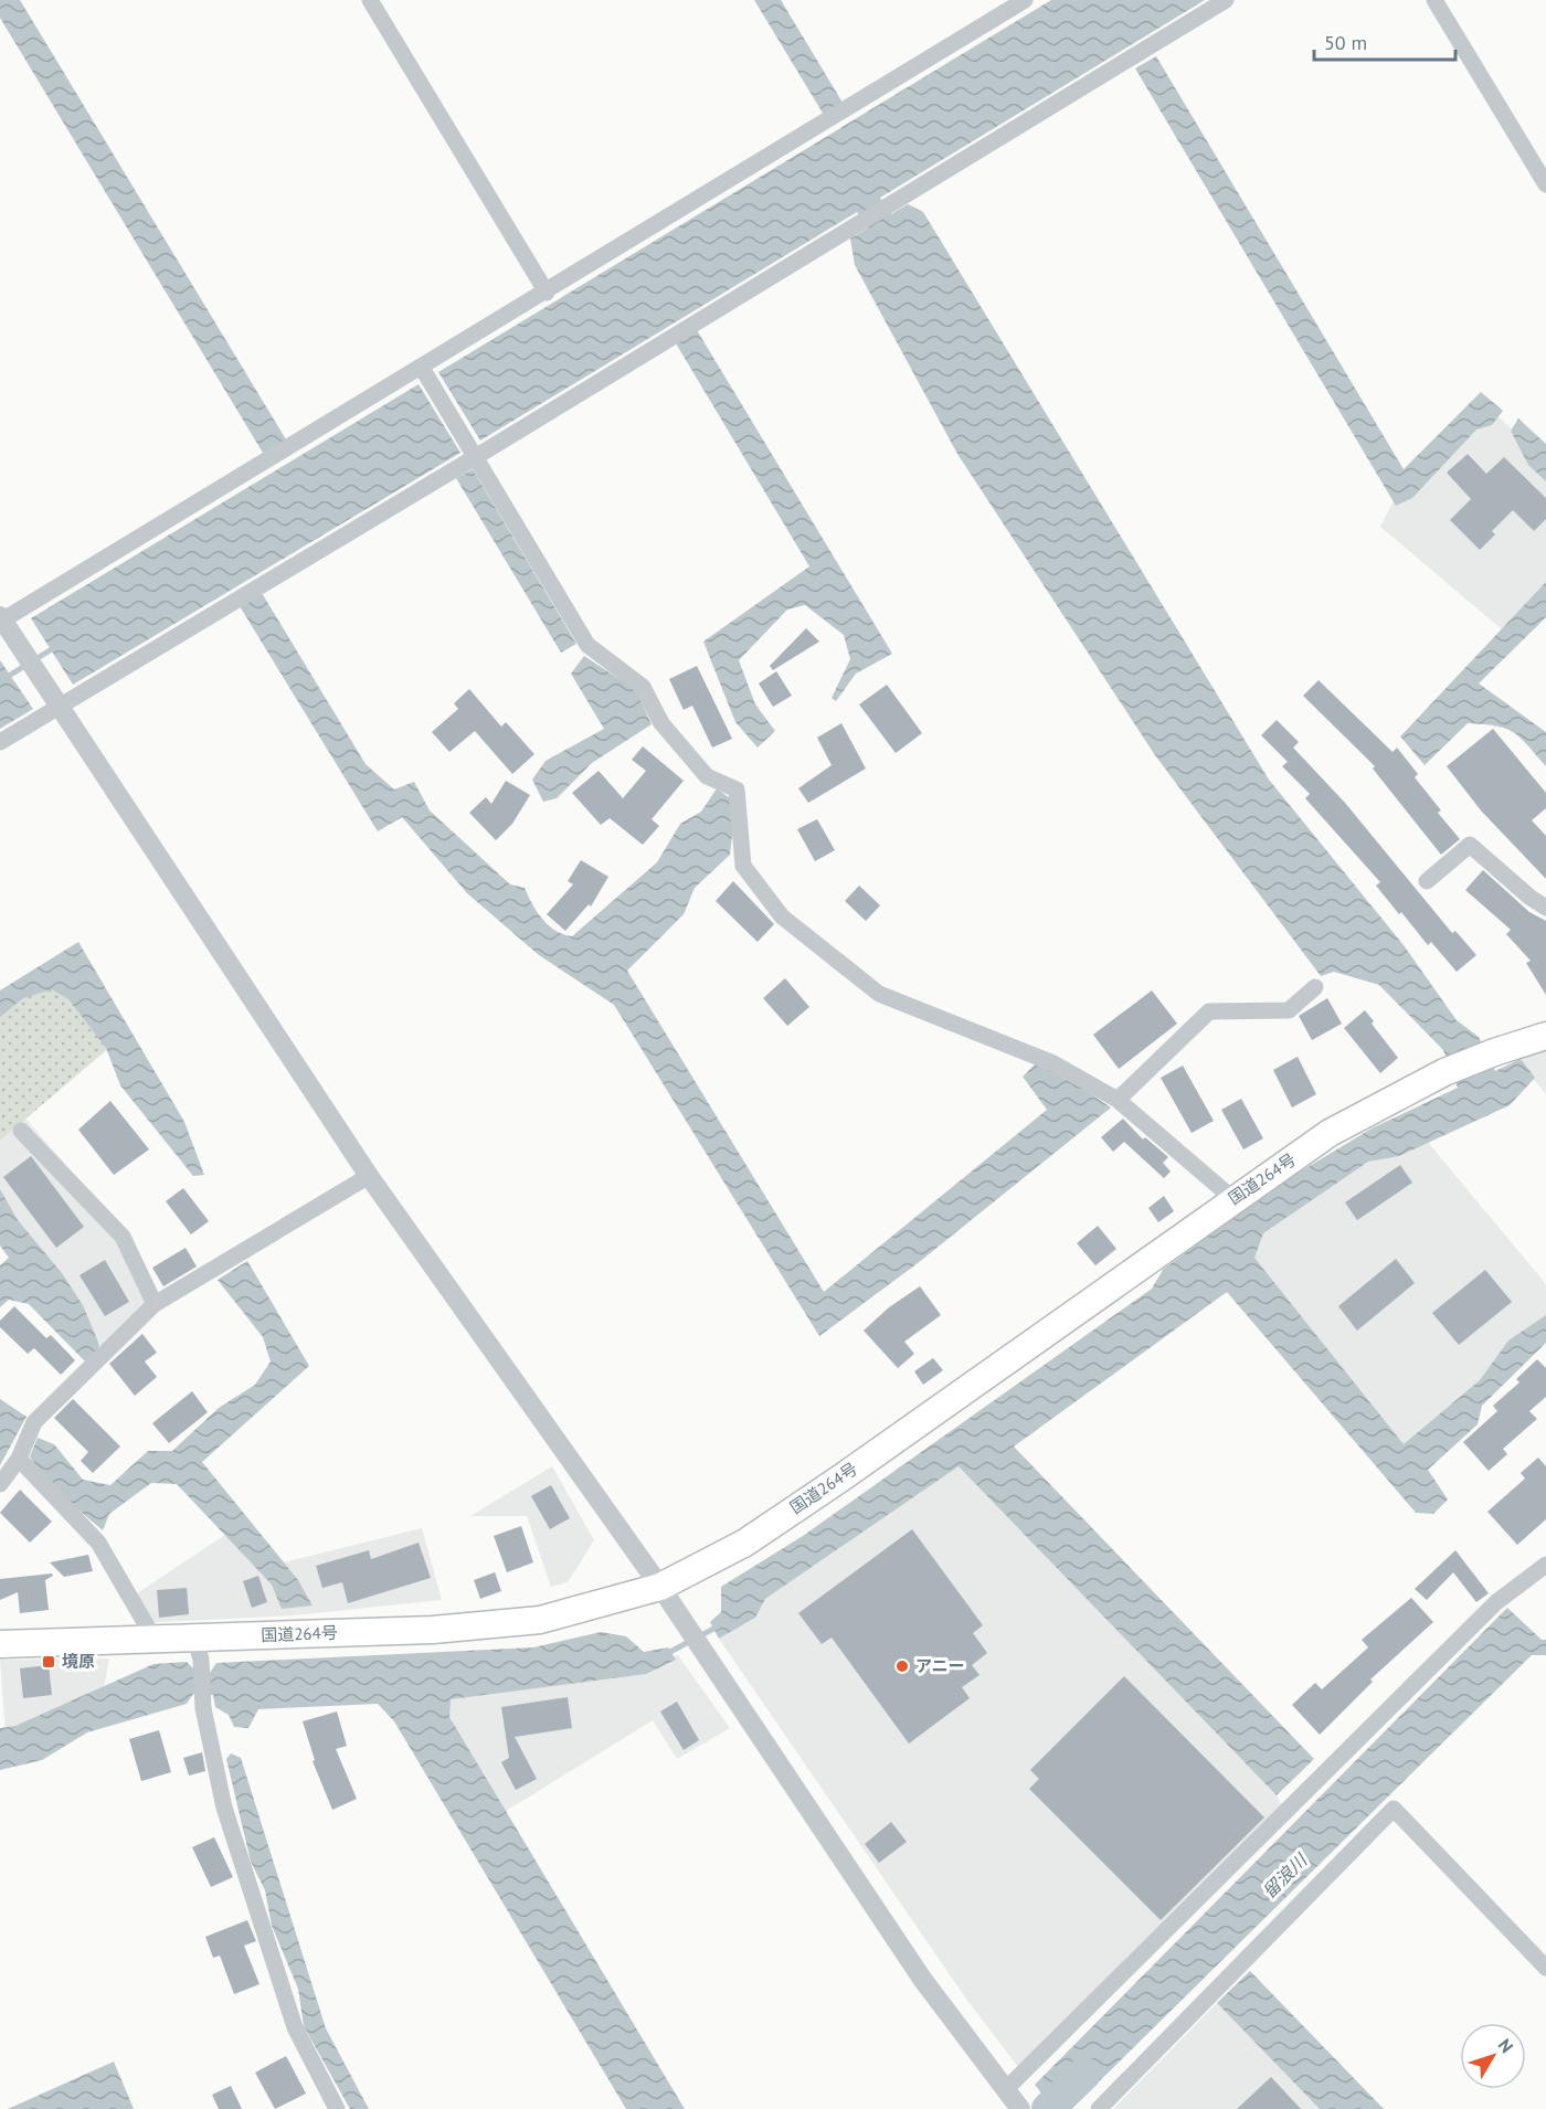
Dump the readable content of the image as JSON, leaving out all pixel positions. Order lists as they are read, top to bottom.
{
  "streets": {
    "highway": ["国道264号"]
  },
  "water": ["留浪川"],
  "places": {
    "transit": ["境原"],
    "other": ["アニー"]
  },
  "scale_bar": "50 m",
  "north": "top right"
}
